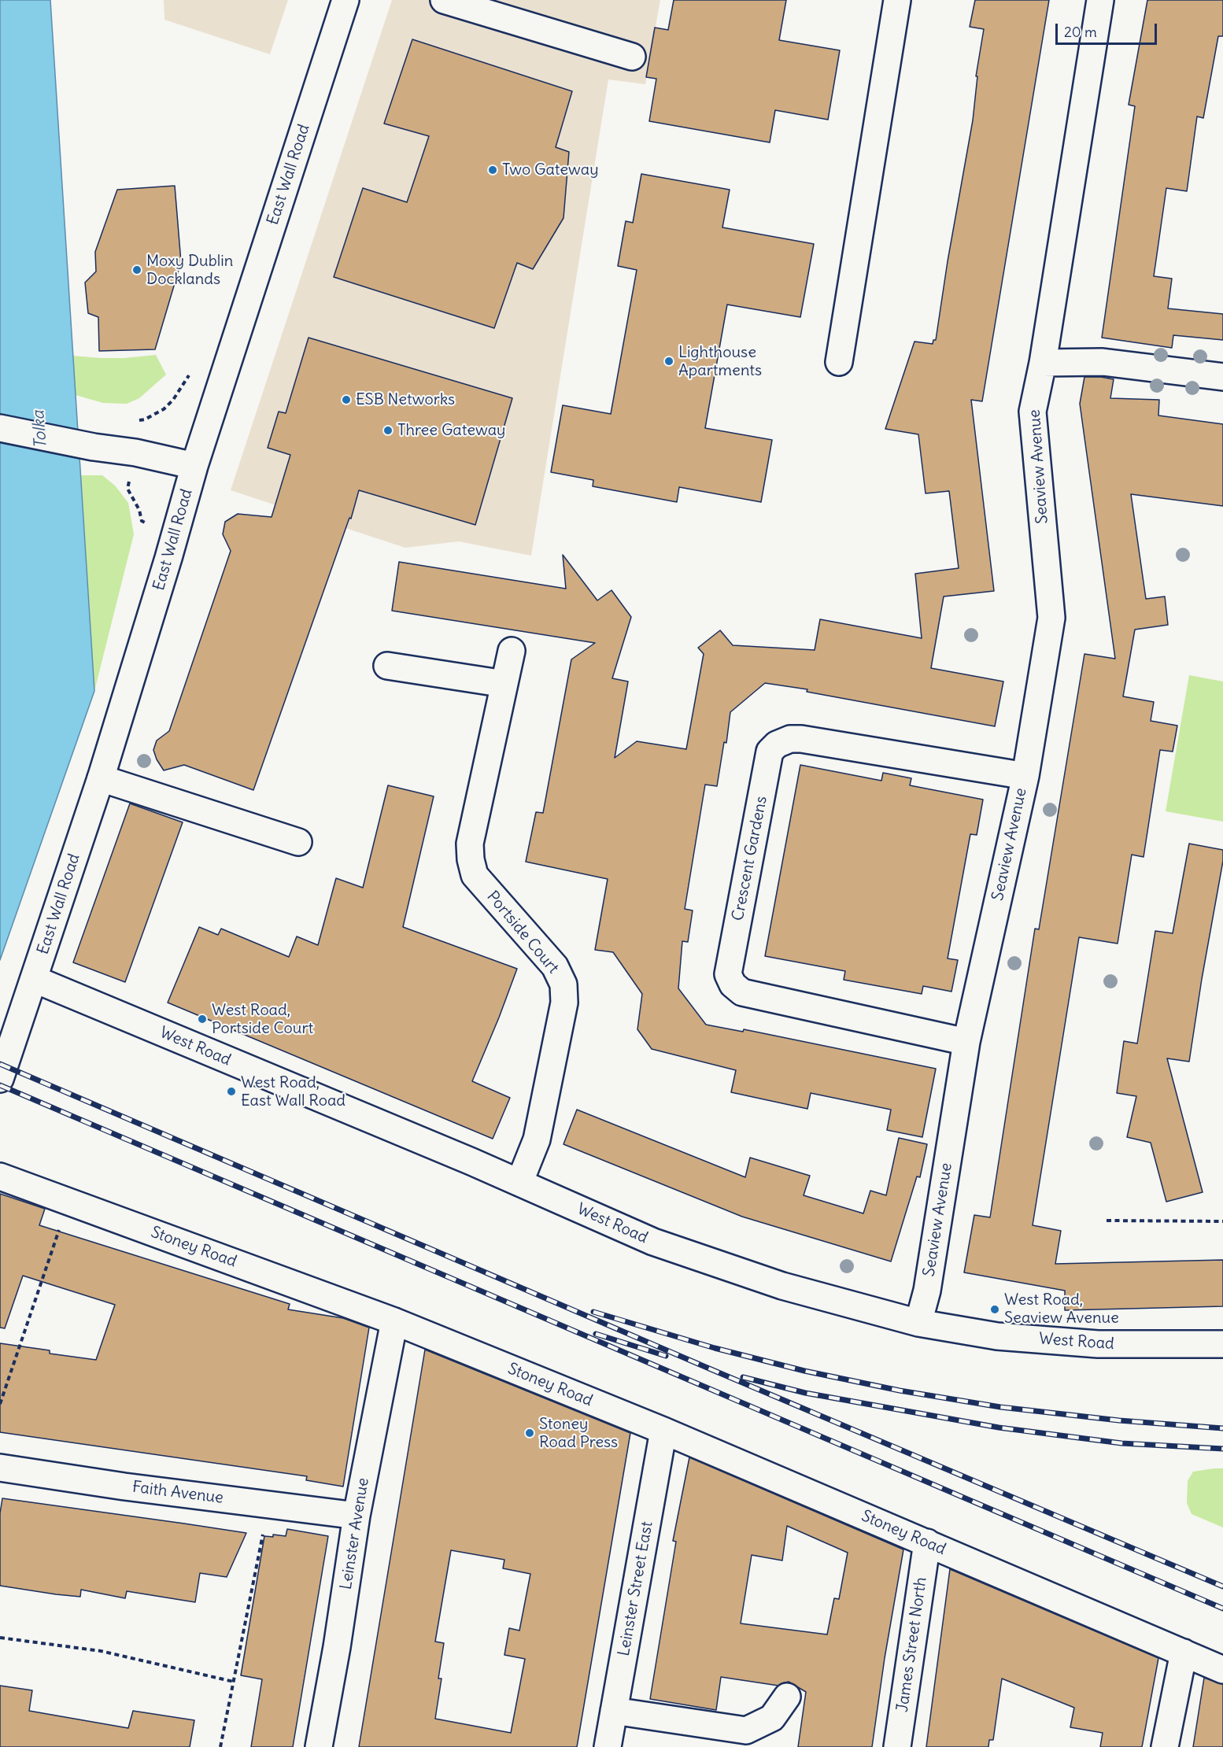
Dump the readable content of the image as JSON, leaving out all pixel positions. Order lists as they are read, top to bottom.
{
  "streets": {
    "street": [
      "East Wall Road",
      "Seaview Avenue",
      "Crescent Gardens",
      "Portside Court",
      "West Road",
      "Stoney Road",
      "Faith Avenue",
      "Leinster Avenue",
      "Leinster Street East",
      "James Street North"
    ]
  },
  "crossings": [
    ["East Wall Road", "West Road"],
    ["Seaview Avenue", "Crescent Gardens"],
    ["Seaview Avenue", "West Road"],
    ["Portside Court", "West Road"],
    ["Stoney Road", "Leinster Avenue"],
    ["Stoney Road", "Leinster Street East"],
    ["Stoney Road", "James Street North"],
    ["Faith Avenue", "Leinster Avenue"]
  ],
  "water": ["Tolka"],
  "places": [
    "Two Gateway",
    "Moxy Dublin Docklands",
    "Lighthouse Apartments",
    "ESB Networks",
    "Three Gateway",
    "West Road, Portside Court",
    "West Road, East Wall Road",
    "West Road, Seaview Avenue",
    "Stoney Road Press"
  ],
  "scale_bar": "20 m"
}
